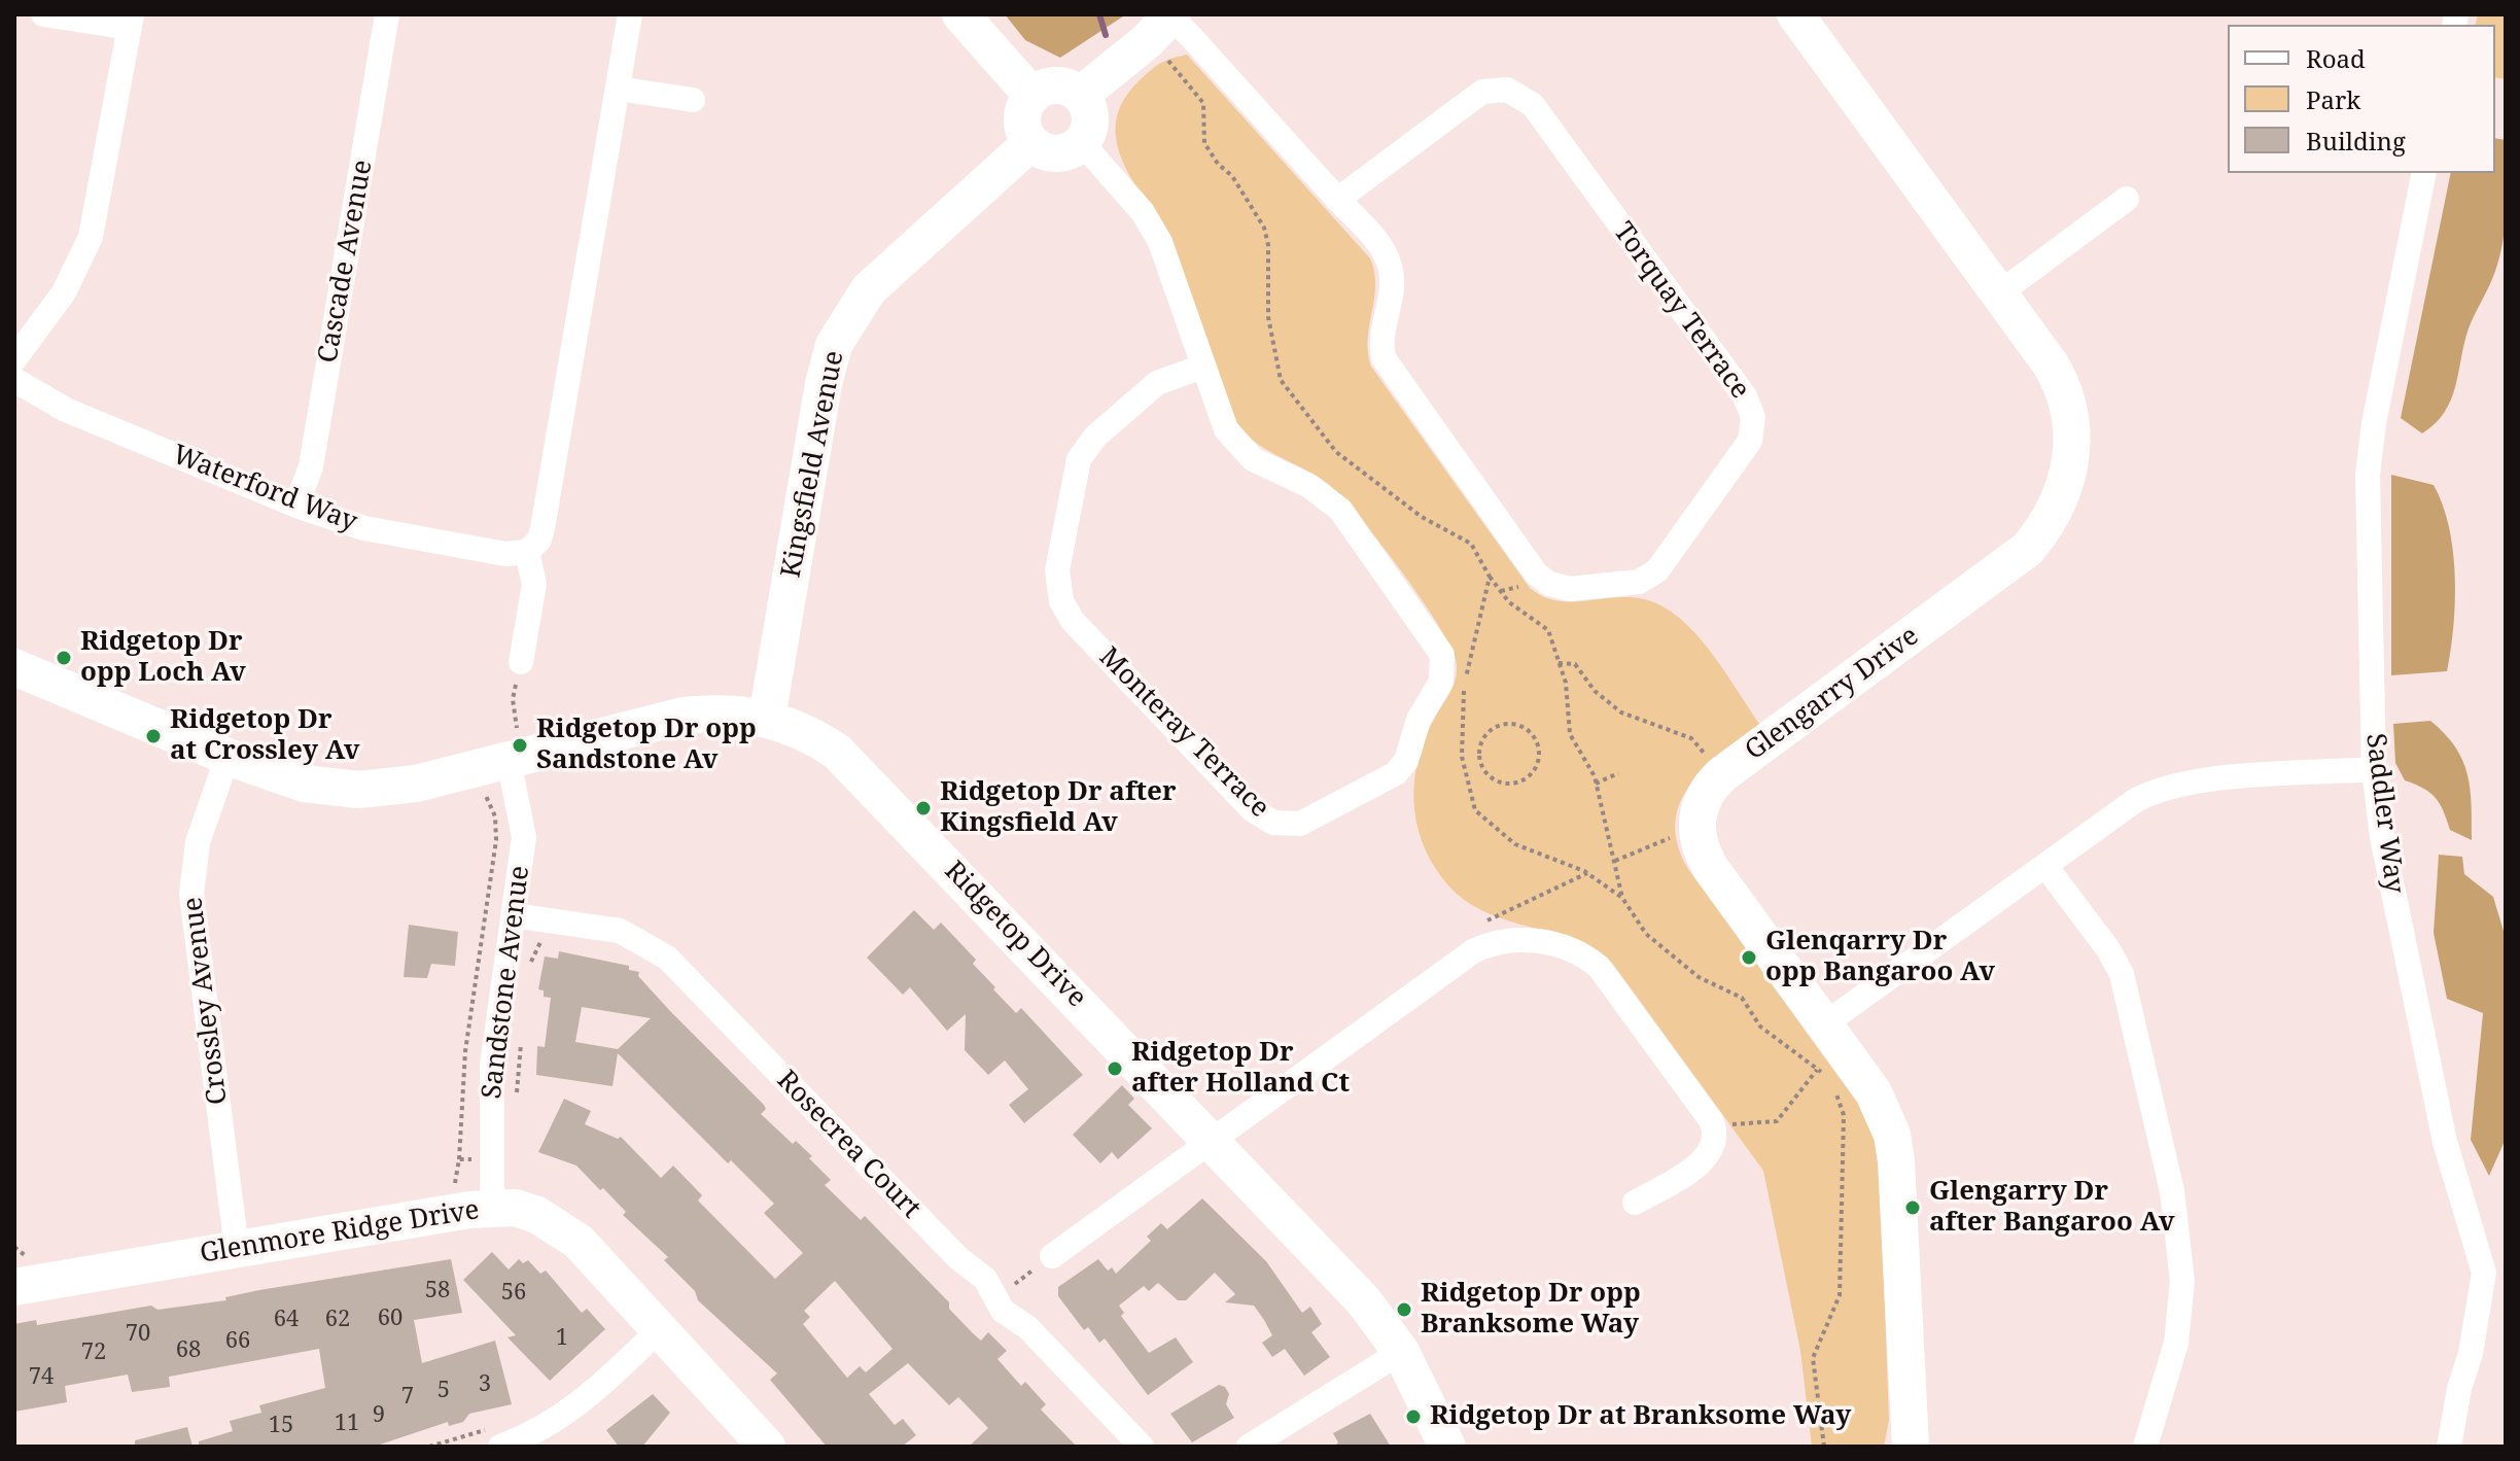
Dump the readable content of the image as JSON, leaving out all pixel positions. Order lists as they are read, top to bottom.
{
  "streets": {
    "street": [
      "Cascade Avenue",
      "Torquay Terrace",
      "Kingsfield Avenue",
      "Waterford Way",
      "Glengarry Drive",
      "Monteray Terrace",
      "Saddler Way",
      "Ridgetop Drive",
      "Sandstone Avenue",
      "Crossley Avenue",
      "Rosecrea Court",
      "Glenmore Ridge Drive"
    ]
  },
  "crossings": [
    ["Cascade Avenue", "Waterford Way"],
    ["Kingsfield Avenue", "Monteray Terrace"],
    ["Kingsfield Avenue", "Ridgetop Drive"],
    ["Ridgetop Drive", "Sandstone Avenue"],
    ["Ridgetop Drive", "Crossley Avenue"],
    ["Sandstone Avenue", "Rosecrea Court"],
    ["Sandstone Avenue", "Glenmore Ridge Drive"],
    ["Crossley Avenue", "Glenmore Ridge Drive"]
  ],
  "places": [
    "Ridgetop Dr opp Loch Av",
    "Ridgetop Dr at Crossley Av",
    "Ridgetop Dr opp Sandstone Av",
    "Ridgetop Dr after Kingsfield Av",
    "Glenqarry Dr opp Bangaroo Av",
    "Ridgetop Dr after Holland Ct",
    "Glengarry Dr after Bangaroo Av",
    "Ridgetop Dr opp Branksome Way",
    "Ridgetop Dr at Branksome Way"
  ],
  "house_numbers": [
    "58",
    "56",
    "60",
    "64",
    "62",
    "70",
    "1",
    "66",
    "68",
    "72",
    "74",
    "3",
    "5",
    "7",
    "9",
    "11",
    "15"
  ],
  "legend": ["Road", "Park", "Building"]
}
